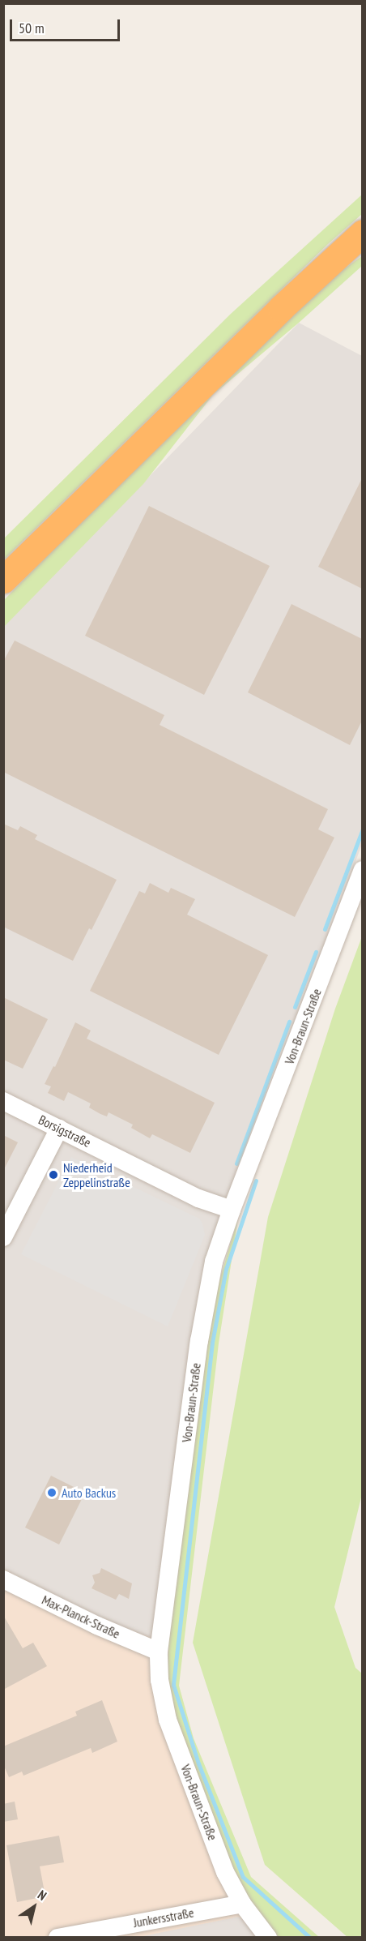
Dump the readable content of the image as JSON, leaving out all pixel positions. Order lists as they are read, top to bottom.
{
  "streets": {
    "street": [
      "Von-Braun-Straße",
      "Borsigstraße",
      "Max-Planck-Straße",
      "Junkersstraße"
    ]
  },
  "crossings": [
    ["Von-Braun-Straße", "Borsigstraße"],
    ["Von-Braun-Straße", "Max-Planck-Straße"],
    ["Von-Braun-Straße", "Junkersstraße"]
  ],
  "places": ["Niederheid Zeppelinstraße", "Auto Backus"],
  "scale_bar": "50 m",
  "north": "top right"
}
